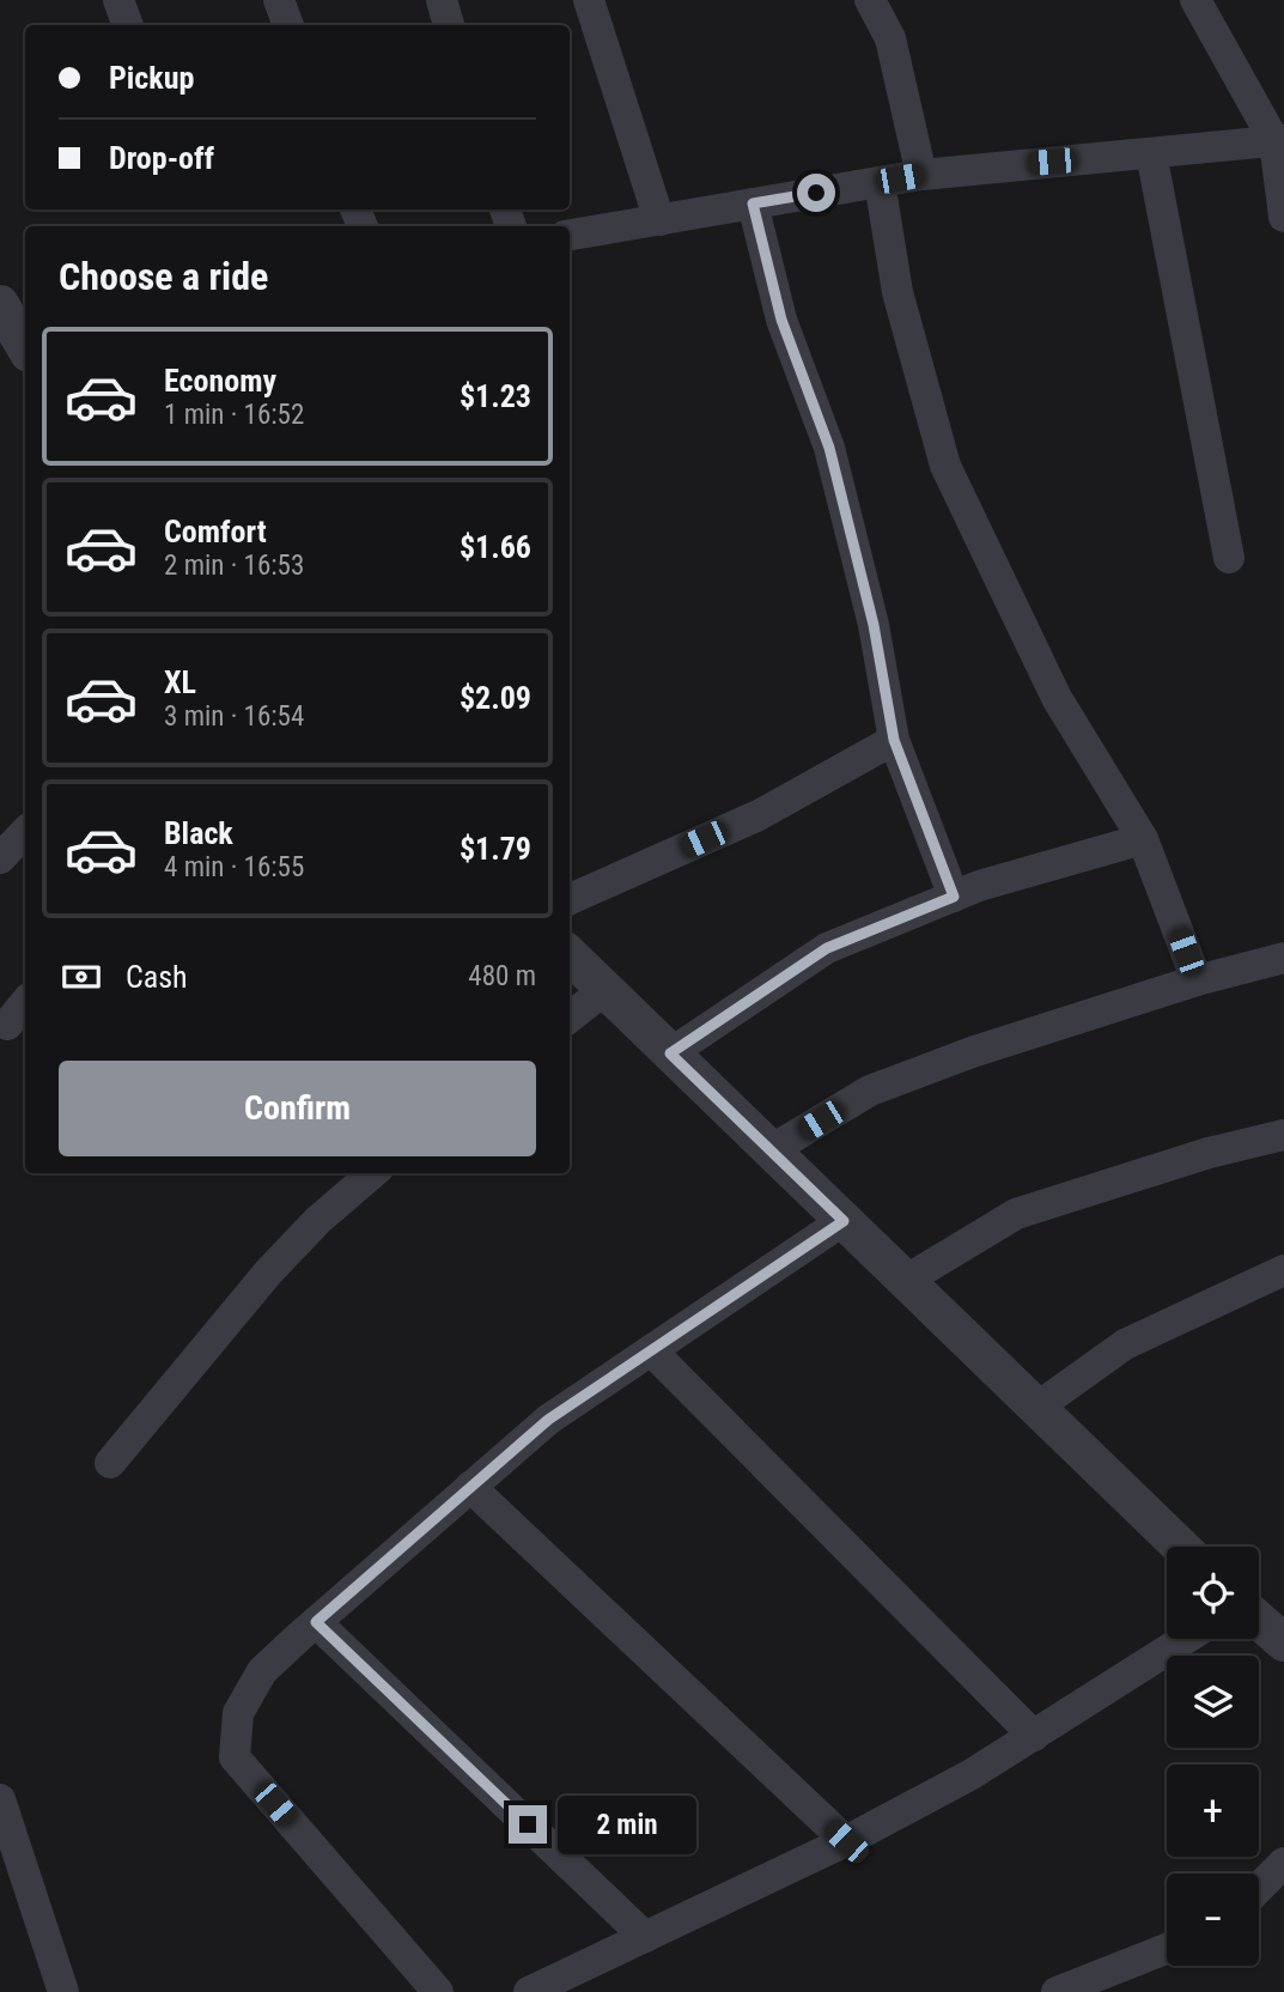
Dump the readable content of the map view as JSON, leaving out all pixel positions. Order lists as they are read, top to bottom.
{
  "page": {
    "banner": ["Pickup", "Drop-off"],
    "heading": "Choose a ride",
    "list": [
      {
        "name": "Economy",
        "note": "1 min · 16:52",
        "value": "$1.23"
      },
      {
        "name": "Comfort",
        "note": "2 min · 16:53",
        "value": "$1.66"
      },
      {
        "name": "XL",
        "note": "3 min · 16:54",
        "value": "$2.09"
      },
      {
        "name": "Black",
        "note": "4 min · 16:55",
        "value": "$1.79"
      }
    ],
    "pay": ["Cash", "480 m"],
    "buttons": "Confirm",
    "map_buttons": ["+", "−"],
    "bubble": "2 min"
  }
}
